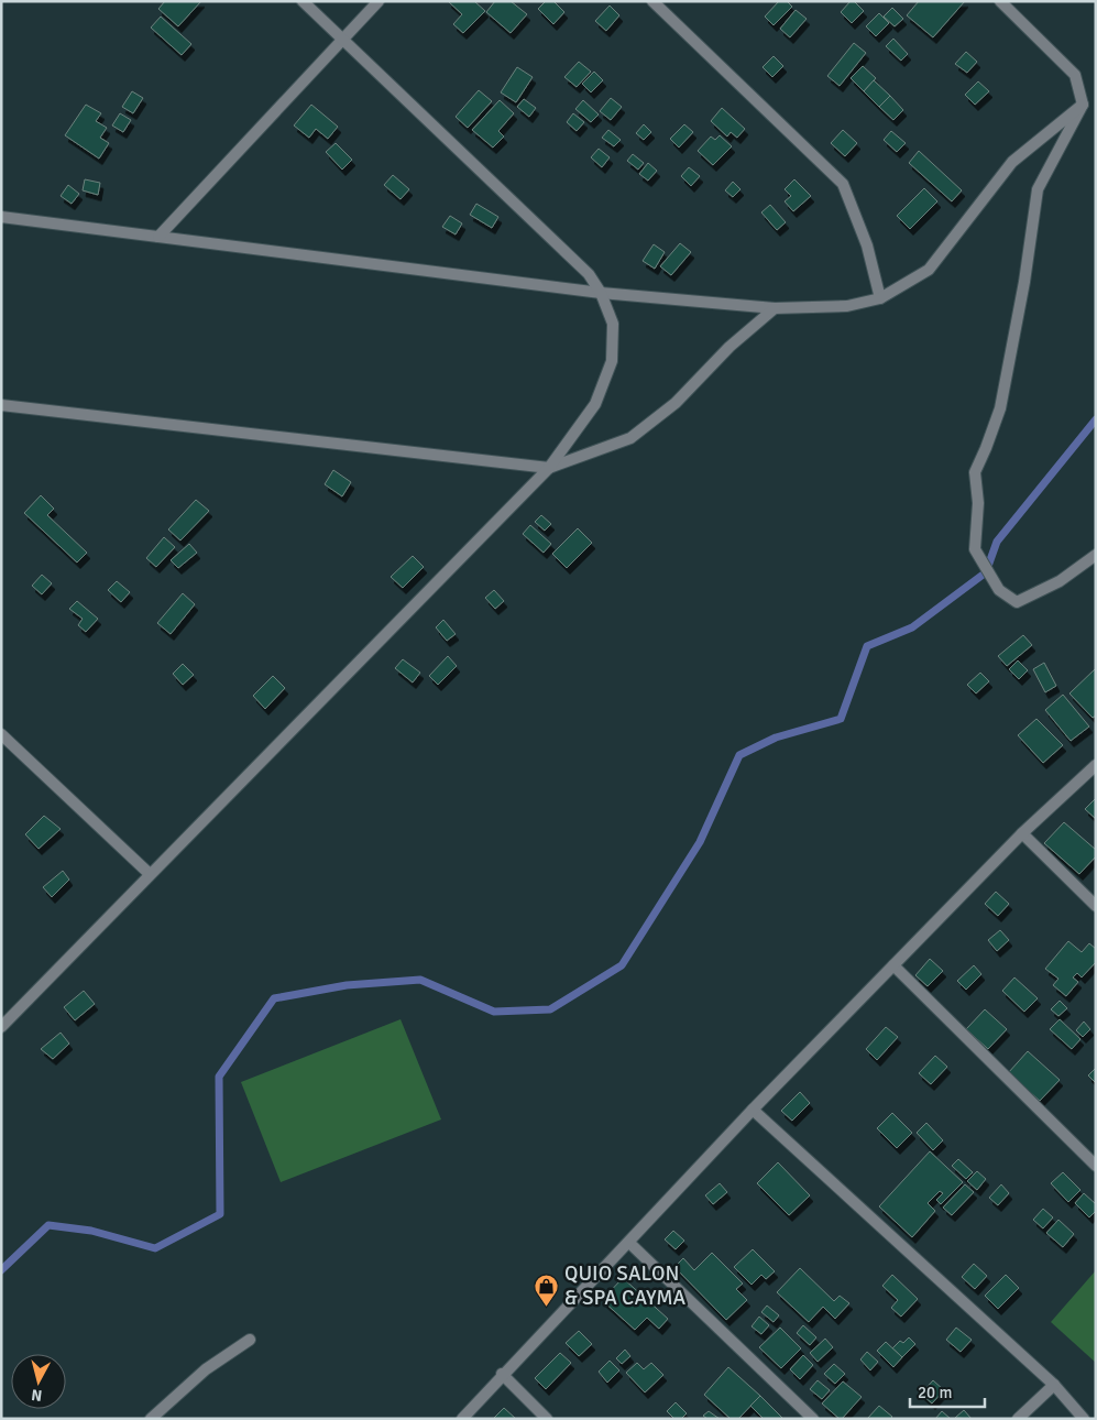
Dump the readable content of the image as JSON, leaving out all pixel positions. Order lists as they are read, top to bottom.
{
  "places": {
    "shop": ["QUIO SALON & SPA CAYMA"]
  },
  "scale_bar": "20 m",
  "north": "bottom"
}
